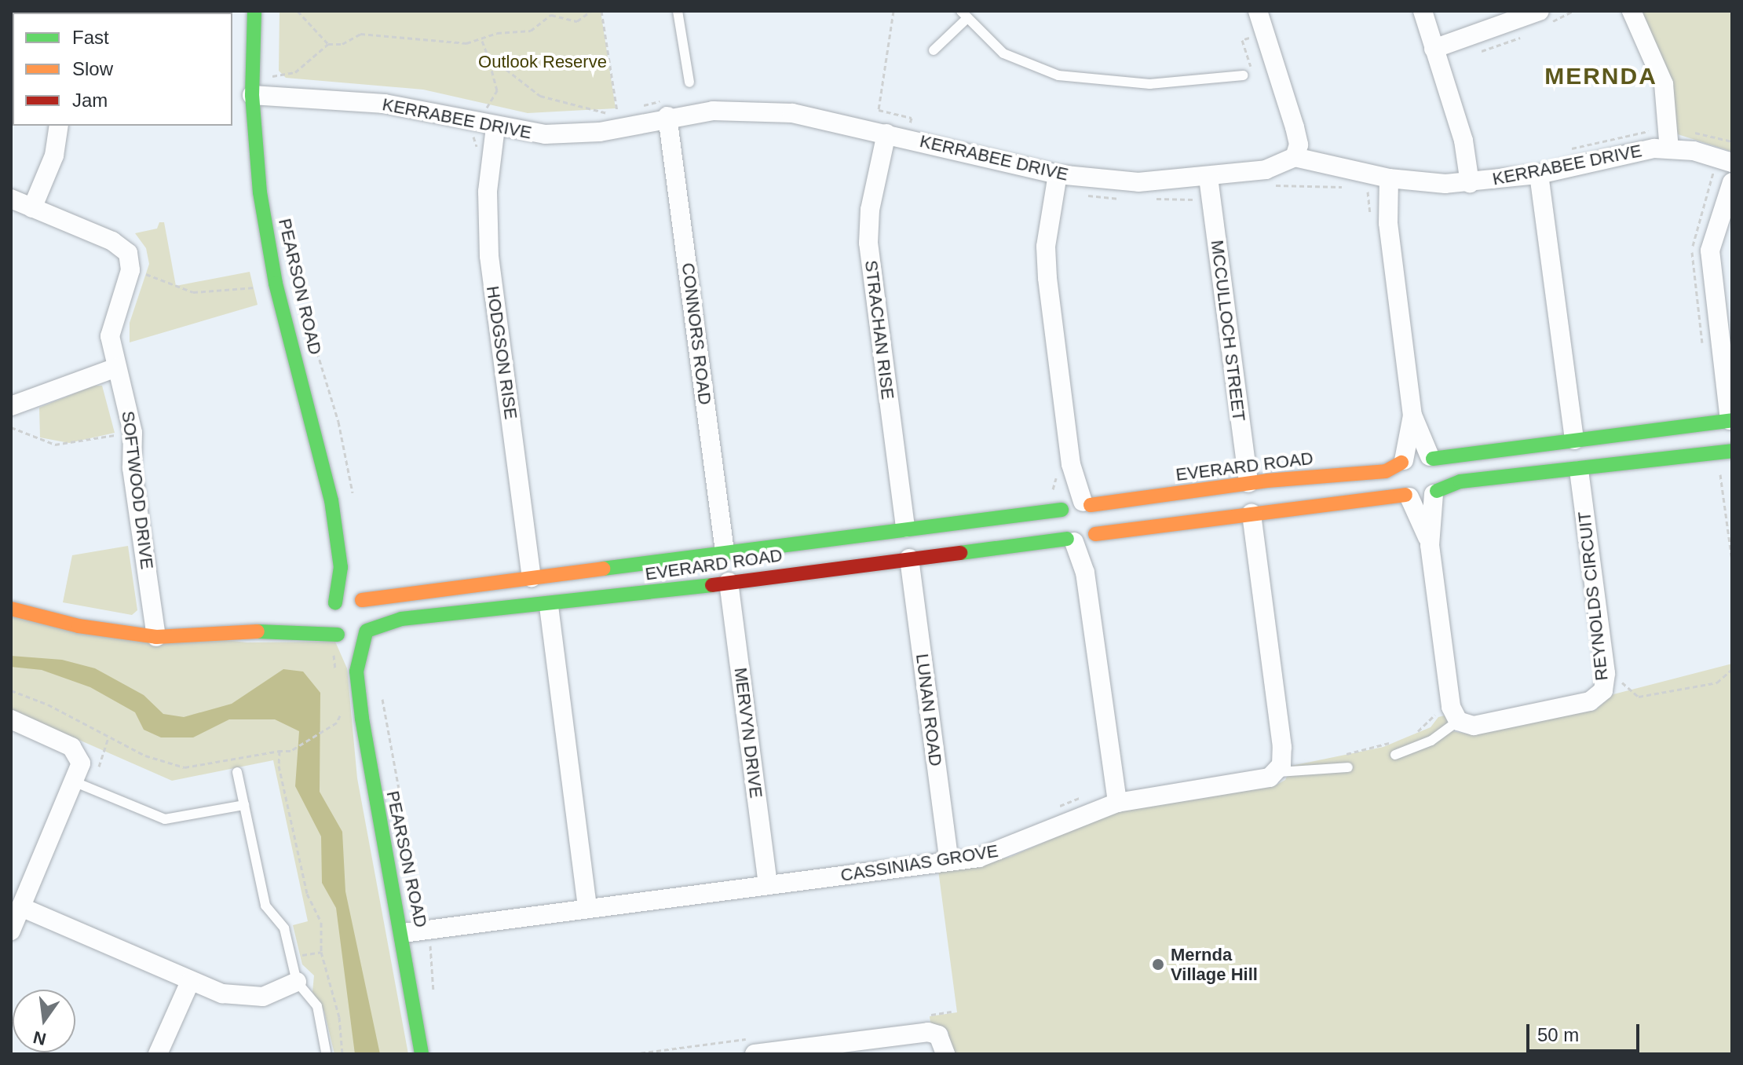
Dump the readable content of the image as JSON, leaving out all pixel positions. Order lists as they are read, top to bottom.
{
  "streets": {
    "street": [
      "KERRABEE DRIVE",
      "PEARSON ROAD",
      "STRACHAN RISE",
      "MCCULLOCH STREET",
      "CONNORS ROAD",
      "HODGSON RISE",
      "EVERARD ROAD",
      "SOFTWOOD DRIVE",
      "REYNOLDS CIRCUIT",
      "LUNAN ROAD",
      "MERVYN DRIVE",
      "CASSINIAS GROVE"
    ]
  },
  "crossings": [
    ["KERRABEE DRIVE", "PEARSON ROAD"],
    ["KERRABEE DRIVE", "STRACHAN RISE"],
    ["KERRABEE DRIVE", "MCCULLOCH STREET"],
    ["KERRABEE DRIVE", "CONNORS ROAD"],
    ["KERRABEE DRIVE", "HODGSON RISE"],
    ["PEARSON ROAD", "EVERARD ROAD"],
    ["PEARSON ROAD", "CASSINIAS GROVE"],
    ["STRACHAN RISE", "EVERARD ROAD"],
    ["MCCULLOCH STREET", "EVERARD ROAD"],
    ["CONNORS ROAD", "EVERARD ROAD"],
    ["HODGSON RISE", "EVERARD ROAD"],
    ["EVERARD ROAD", "LUNAN ROAD"],
    ["EVERARD ROAD", "MERVYN DRIVE"],
    ["LUNAN ROAD", "CASSINIAS GROVE"],
    ["MERVYN DRIVE", "CASSINIAS GROVE"]
  ],
  "districts": ["MERNDA"],
  "parks": ["Outlook Reserve"],
  "places": ["Mernda Village Hill"],
  "legend": ["Fast", "Slow", "Jam"],
  "scale_bar": "50 m",
  "north": "bottom"
}
